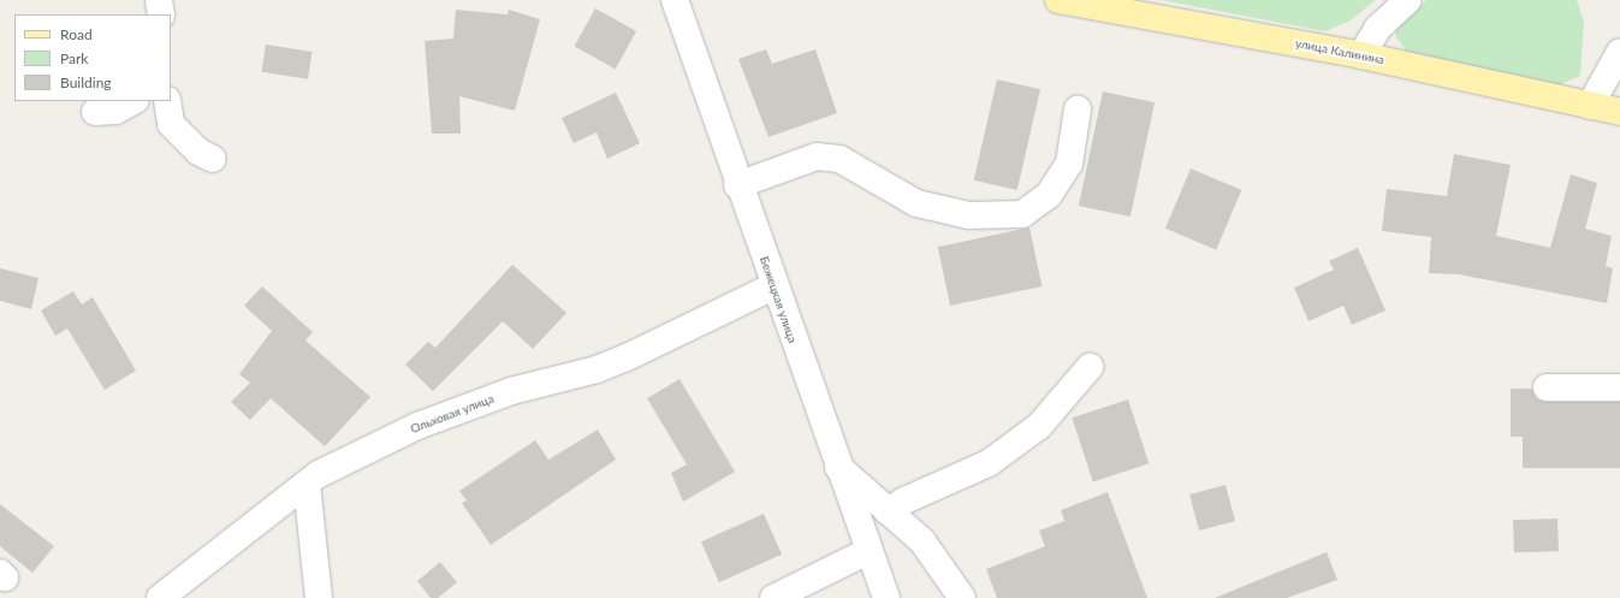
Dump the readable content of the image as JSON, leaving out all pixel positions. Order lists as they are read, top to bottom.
{
  "streets": {
    "main road": ["улица Калинина"],
    "street": ["Бежецкая улица", "Ольховая улица"]
  },
  "crossings": [
    ["Бежецкая улица", "Ольховая улица"]
  ],
  "legend": ["Road", "Park", "Building"]
}
